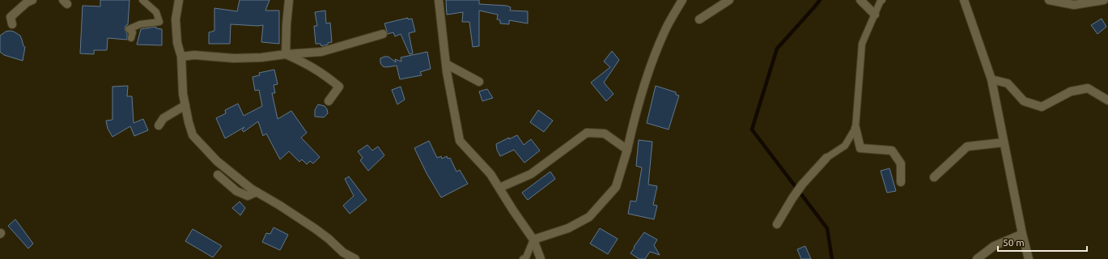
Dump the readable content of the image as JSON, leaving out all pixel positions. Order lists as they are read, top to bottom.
{
  "scale_bar": "50 m"
}
